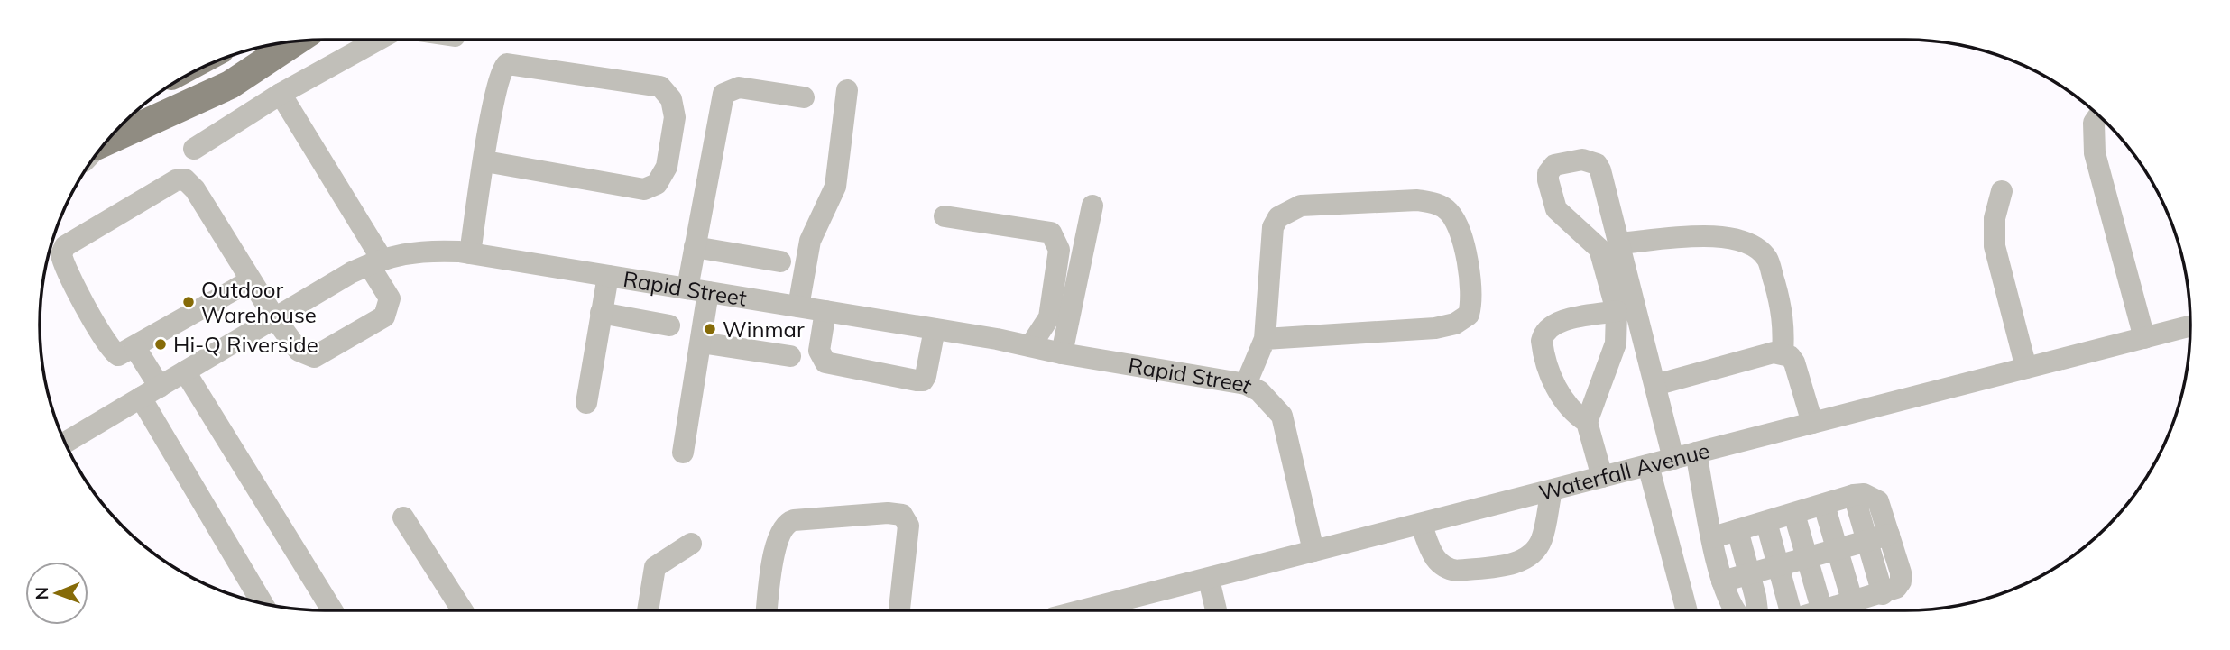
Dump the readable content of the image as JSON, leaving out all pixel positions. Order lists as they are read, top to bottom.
{
  "streets": {
    "street": ["Rapid Street", "Waterfall Avenue"]
  },
  "crossings": [
    ["Rapid Street", "Waterfall Avenue"]
  ],
  "places": ["Outdoor Warehouse", "Winmar", "Hi-Q Riverside"],
  "north": "left"
}
